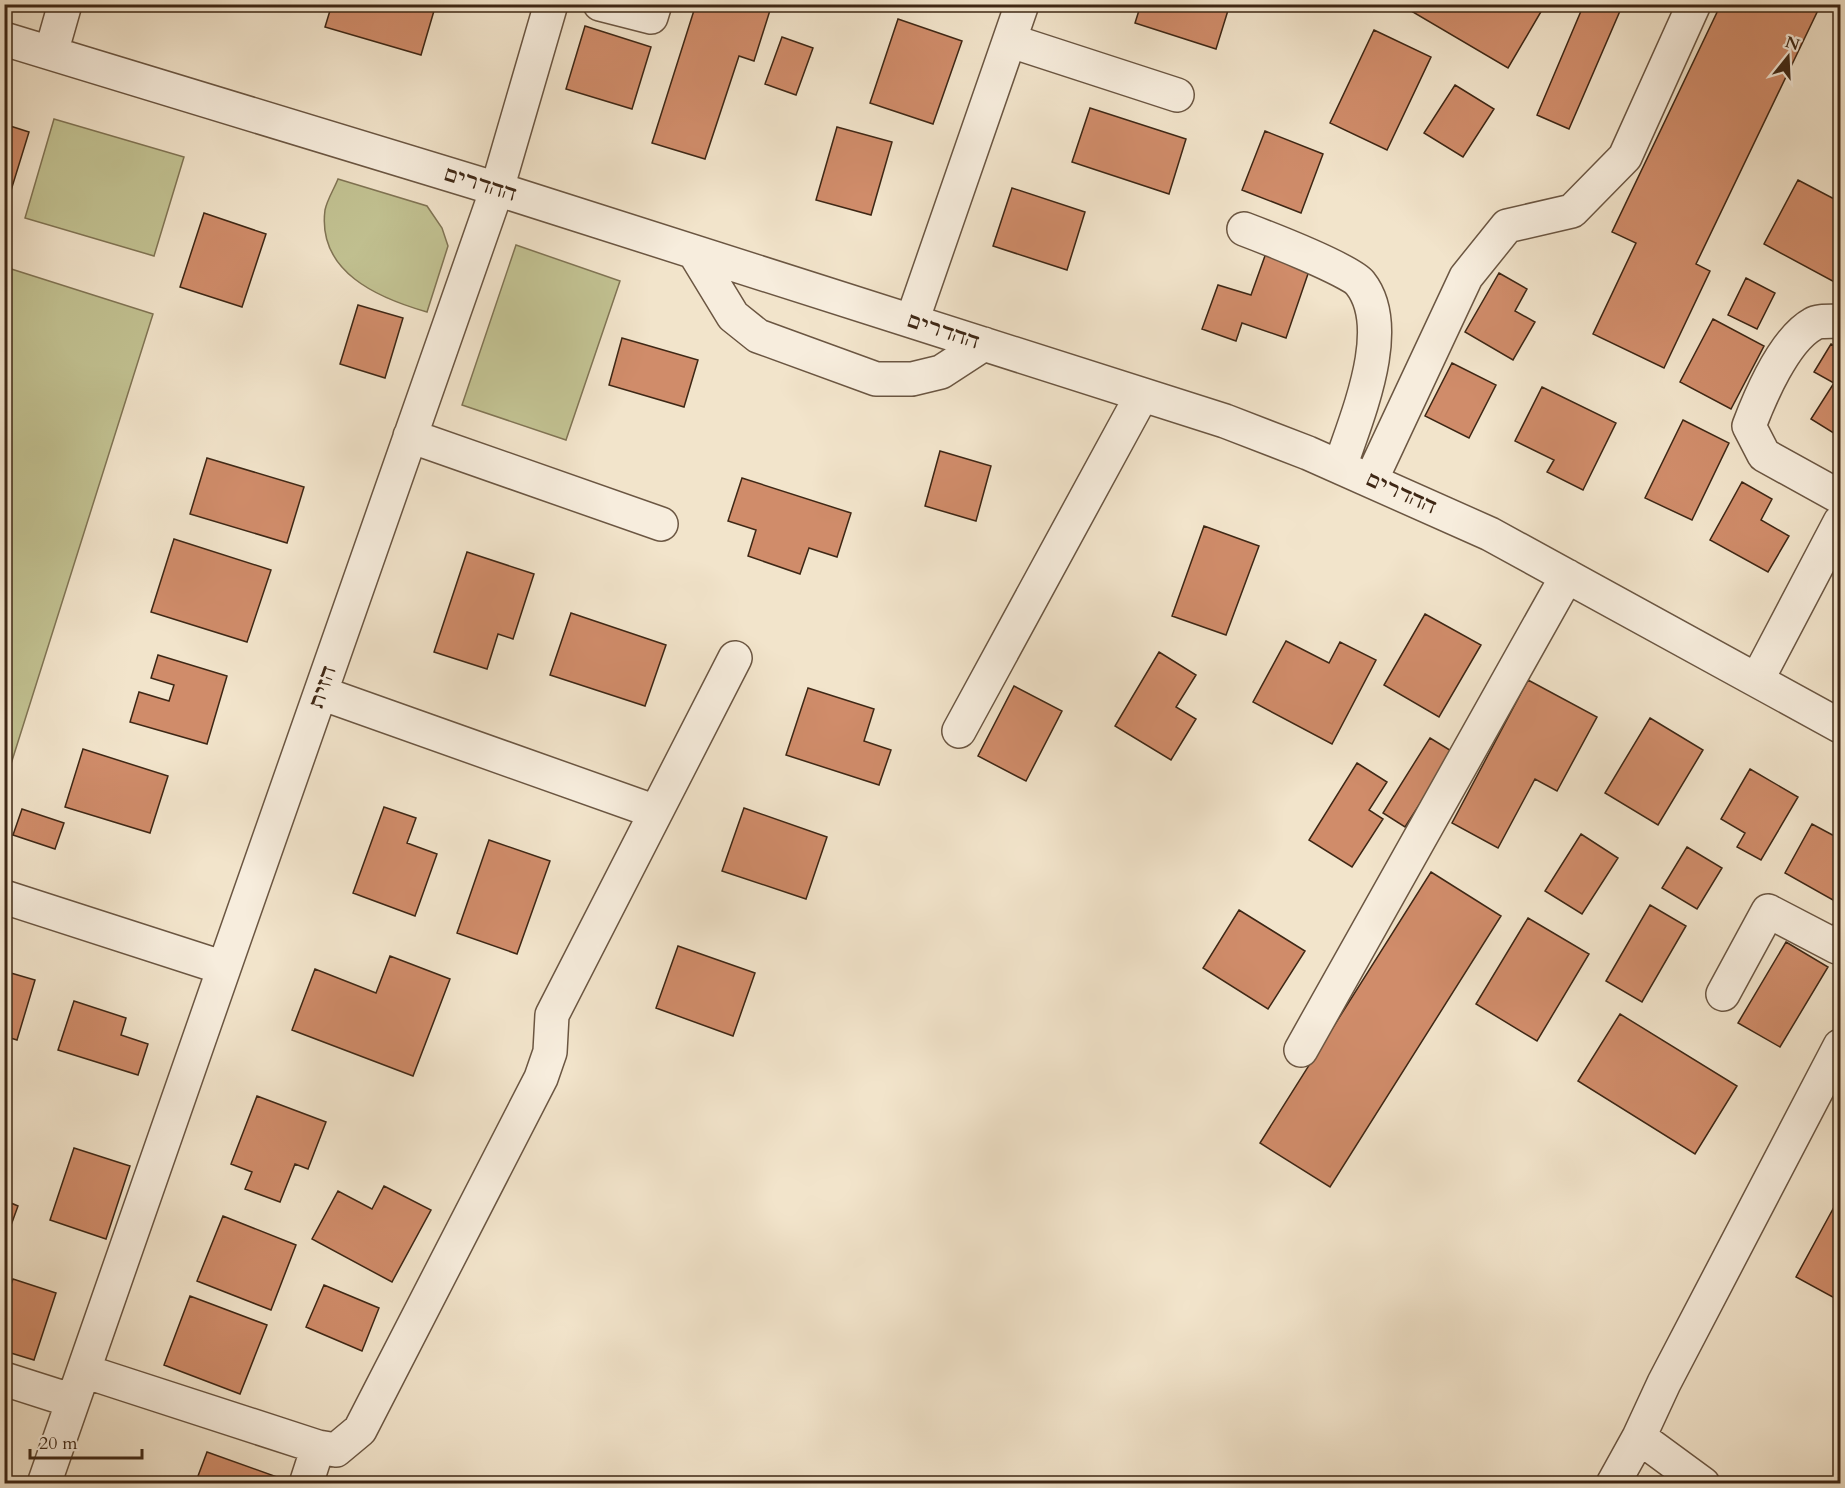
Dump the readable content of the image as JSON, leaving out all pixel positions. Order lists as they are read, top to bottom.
{
  "streets": {
    "street": ["ההדרים", "הזית"]
  },
  "crossings": [
    ["ההדרים", "הזית"]
  ],
  "scale_bar": "20 m",
  "north": "top"
}
